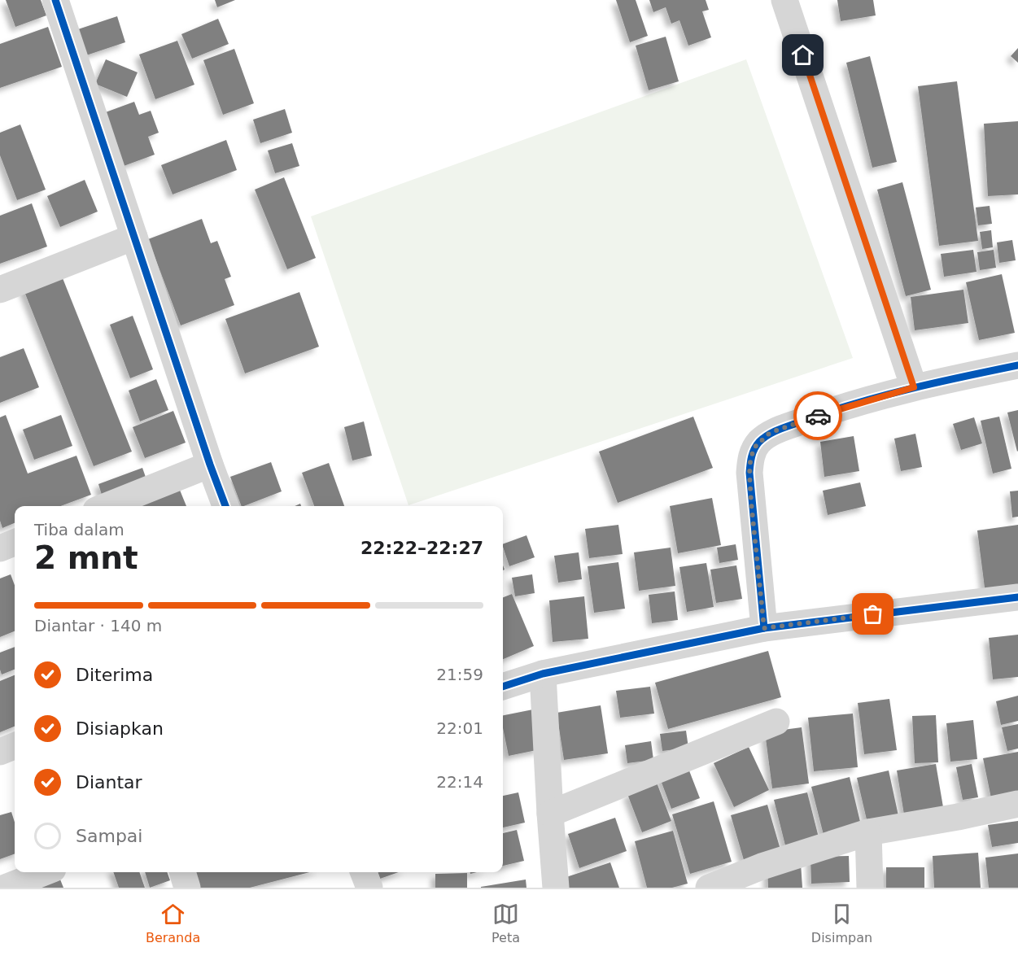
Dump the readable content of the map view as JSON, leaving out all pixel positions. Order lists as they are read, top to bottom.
{
  "page": {
    "heading": ["2 mnt", "Tiba dalam", "22:22–22:27"],
    "bar": "Diantar · 140 m",
    "list": [
      ["Diterima", "21:59"],
      ["Disiapkan", "22:01"],
      ["Diantar", "22:14"],
      "Sampai"
    ],
    "tabs": ["Beranda", "Peta", "Disimpan"]
  }
}
